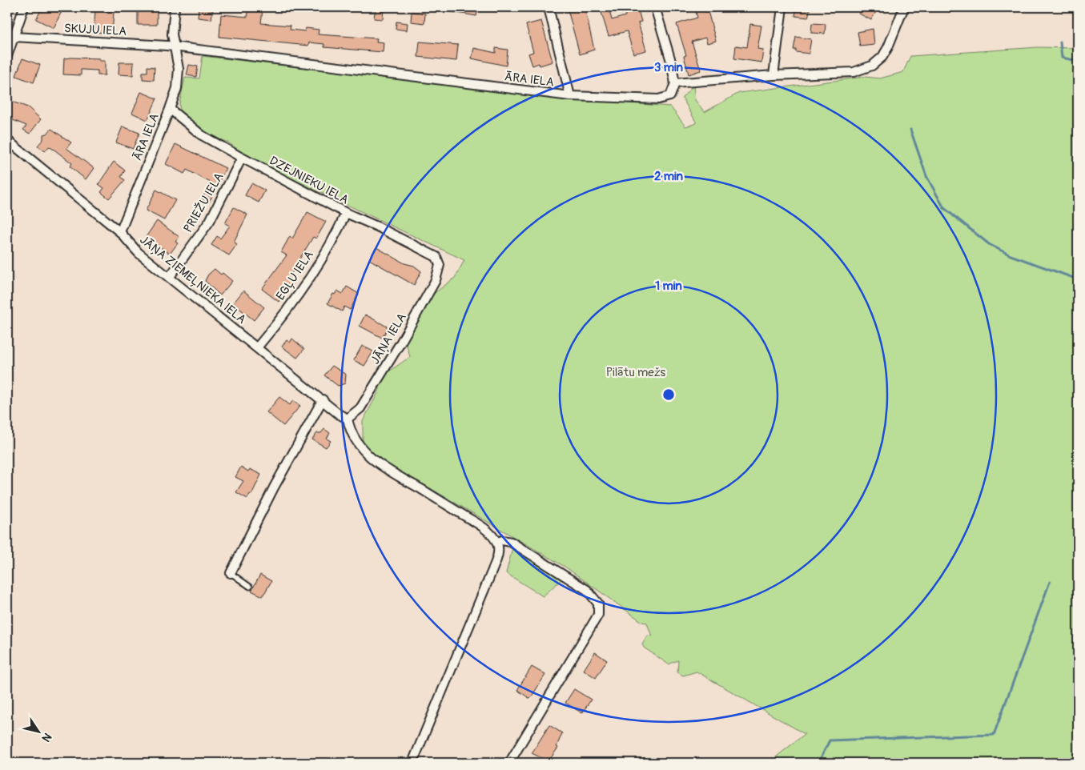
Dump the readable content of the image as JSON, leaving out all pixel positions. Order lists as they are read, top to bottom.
{
  "streets": {
    "street": [
      "SKUJU IELA",
      "ĀRA IELA",
      "DZEJNIEKU IELA",
      "PRIEŽU IELA",
      "EGĻU IELA",
      "JĀŅA ZIEMEĻNIEKA IELA",
      "JĀŅA IELA"
    ]
  },
  "crossings": [
    ["SKUJU IELA", "ĀRA IELA"],
    ["ĀRA IELA", "DZEJNIEKU IELA"],
    ["ĀRA IELA", "JĀŅA ZIEMEĻNIEKA IELA"],
    ["DZEJNIEKU IELA", "PRIEŽU IELA"],
    ["DZEJNIEKU IELA", "EGĻU IELA"],
    ["DZEJNIEKU IELA", "JĀŅA IELA"],
    ["PRIEŽU IELA", "JĀŅA ZIEMEĻNIEKA IELA"],
    ["EGĻU IELA", "JĀŅA ZIEMEĻNIEKA IELA"],
    ["JĀŅA ZIEMEĻNIEKA IELA", "JĀŅA IELA"]
  ],
  "parks": ["Pilātu mežs"],
  "north": "bottom right",
  "rings": ["3 min", "2 min", "1 min"]
}
